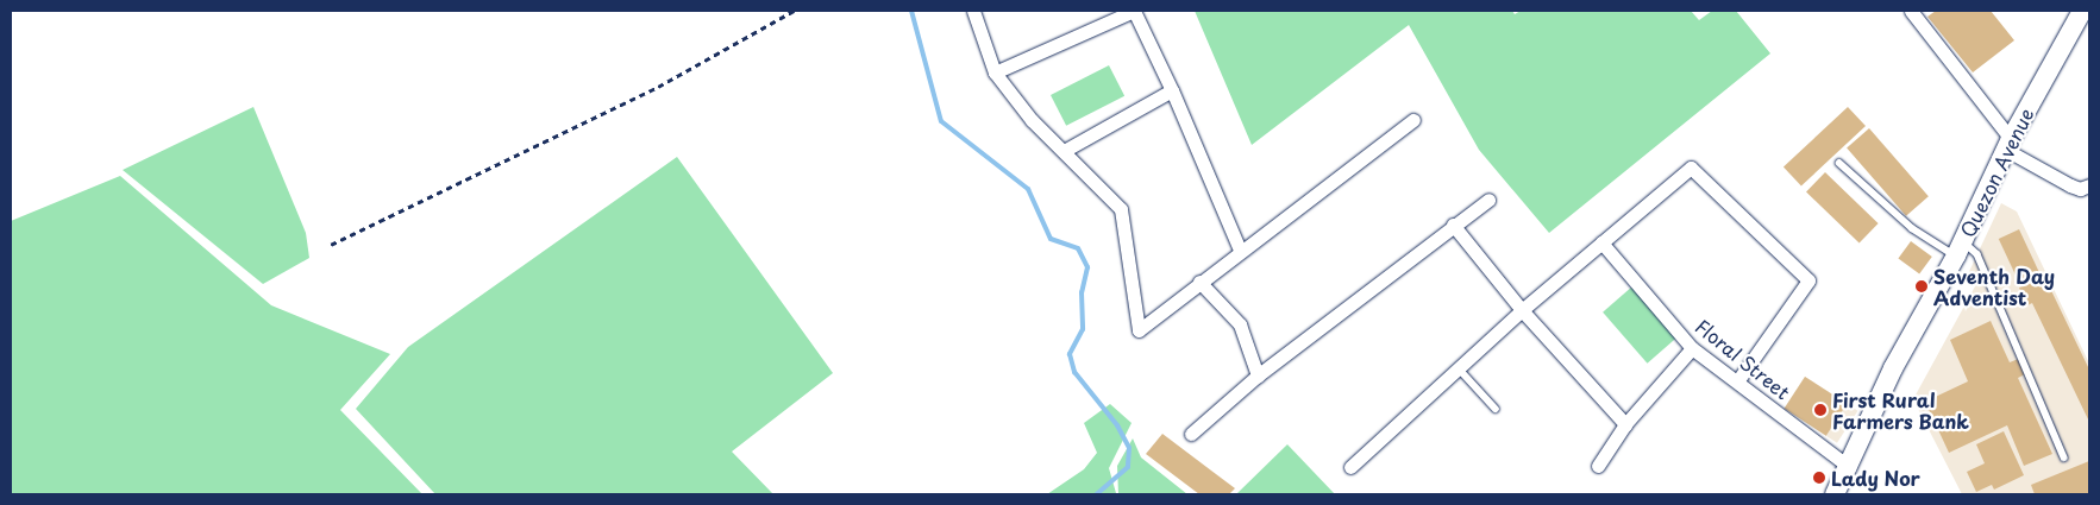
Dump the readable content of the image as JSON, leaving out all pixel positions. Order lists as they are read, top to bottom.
{
  "streets": {
    "main road": ["Quezon Avenue"],
    "street": ["Floral Street"]
  },
  "crossings": [
    ["Quezon Avenue", "Floral Street"]
  ],
  "places": ["Seventh Day Adventist", "First Rural Farmers Bank", "Lady Nor"]
}
